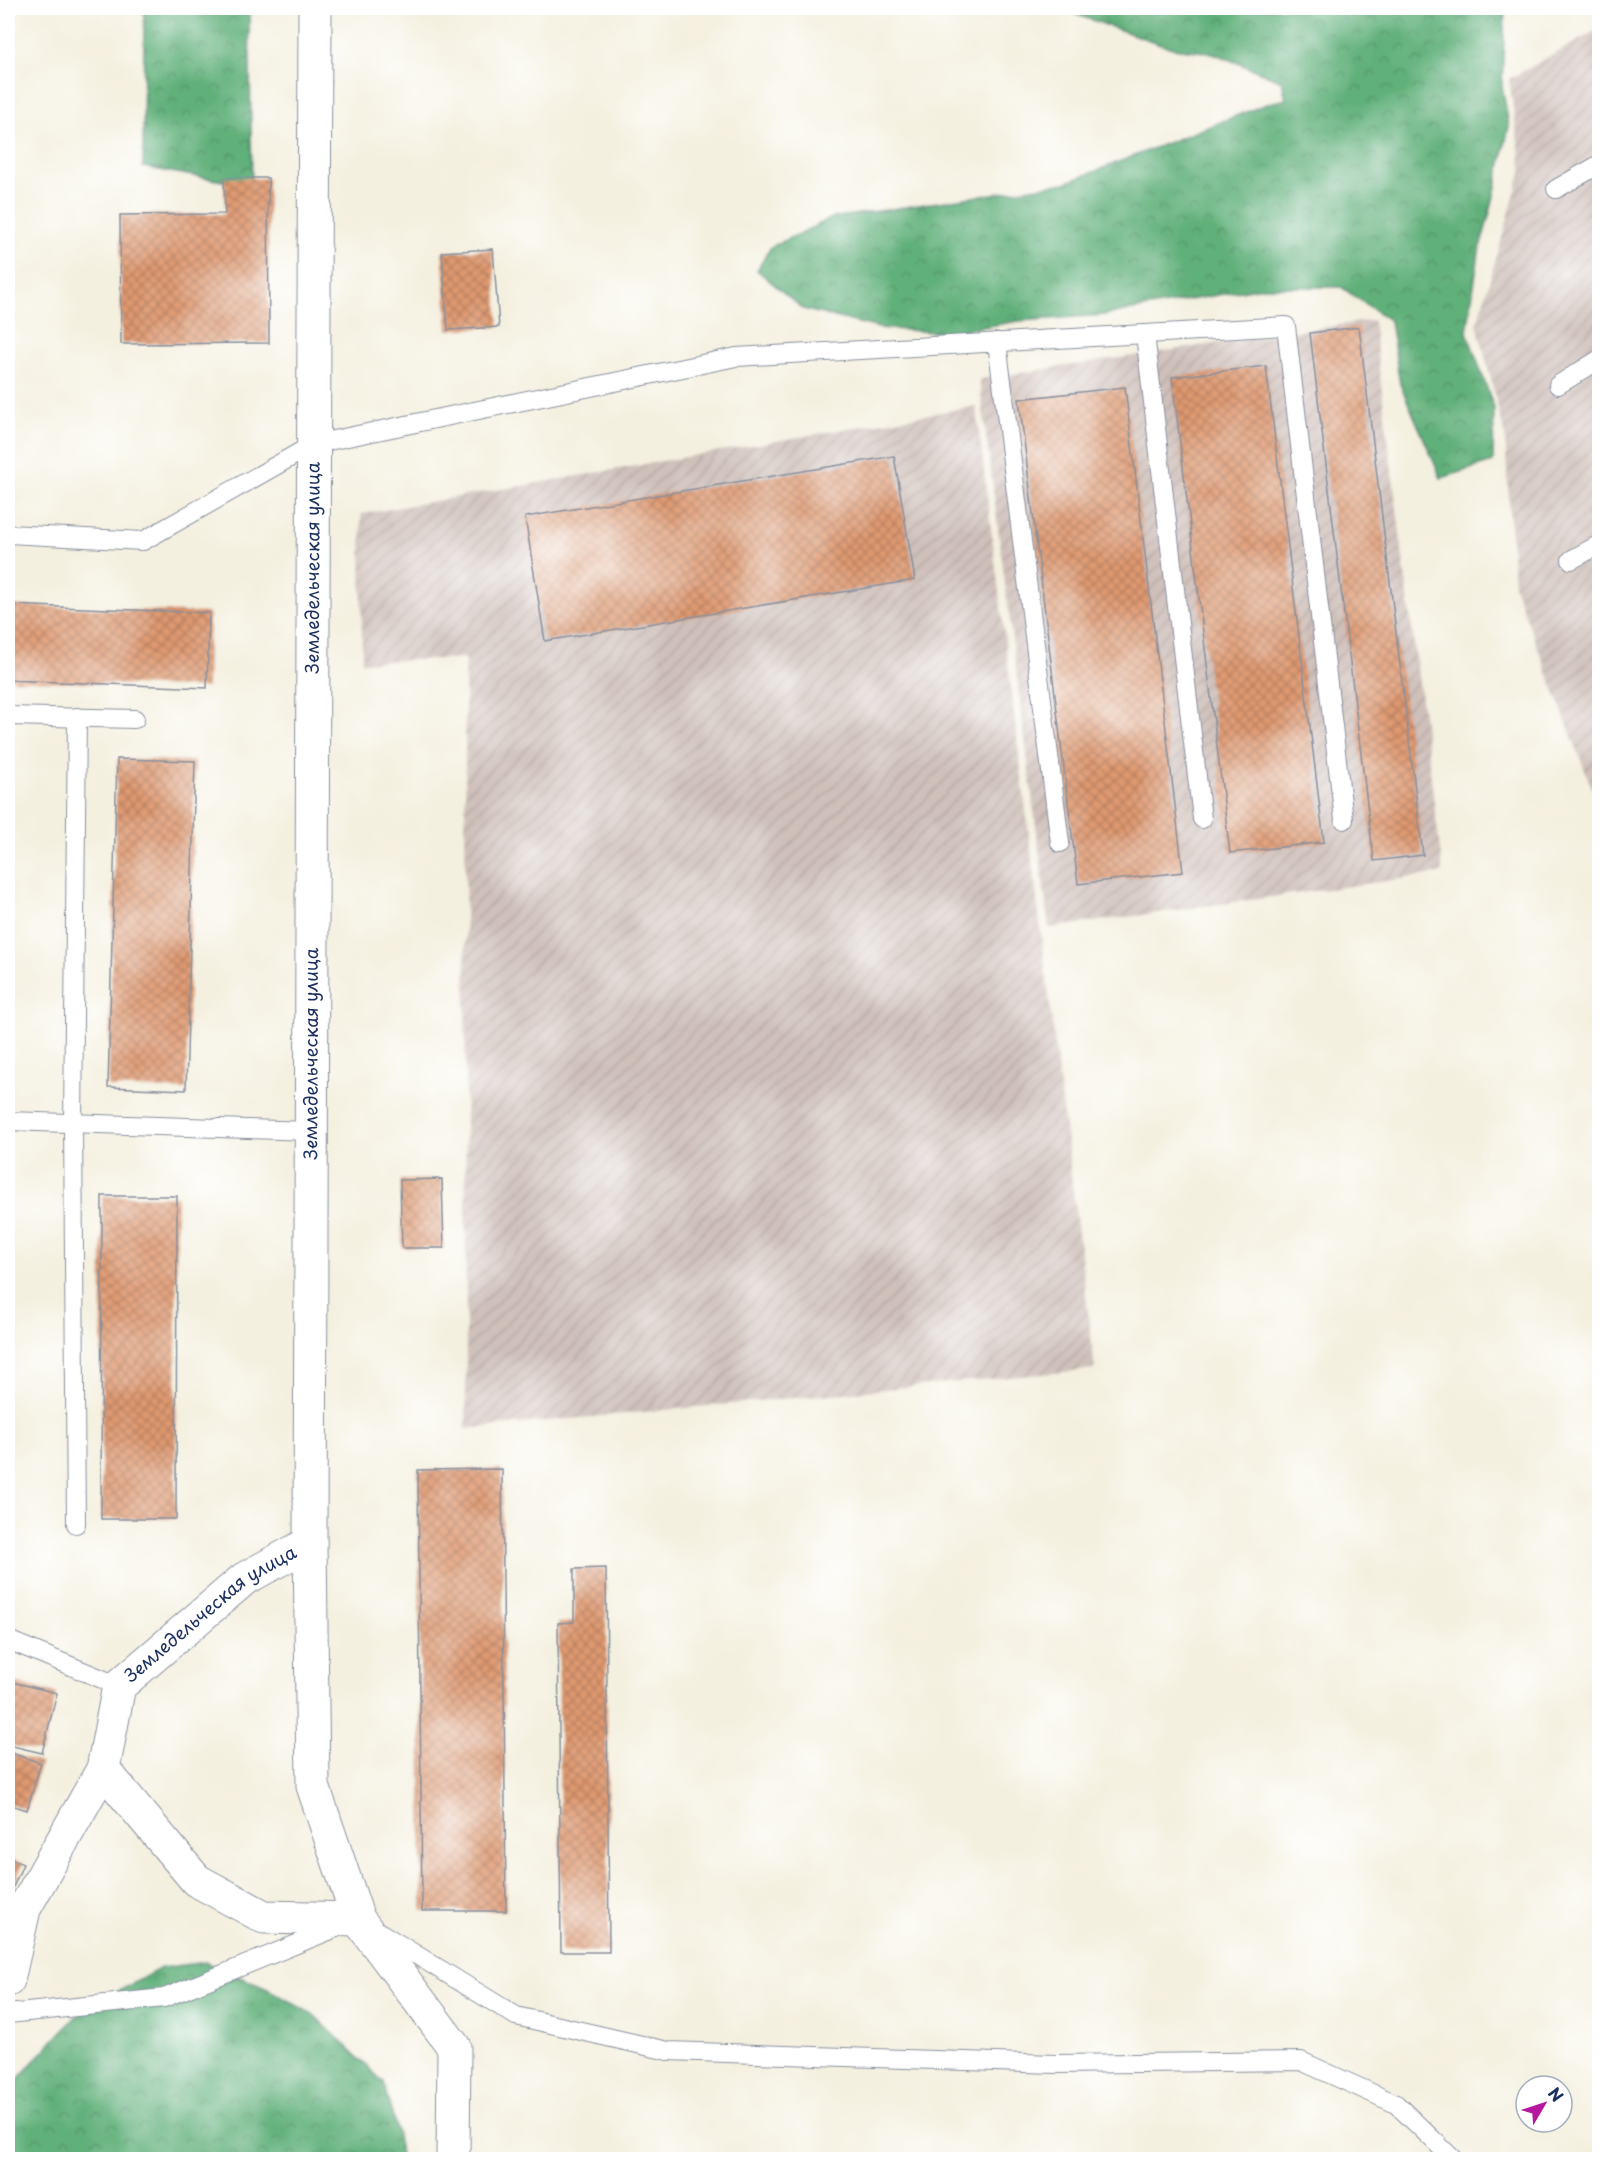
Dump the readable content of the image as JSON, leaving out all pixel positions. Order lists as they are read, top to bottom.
{
  "streets": {
    "street": ["Земледельческая улица"]
  },
  "north": "top right"
}
